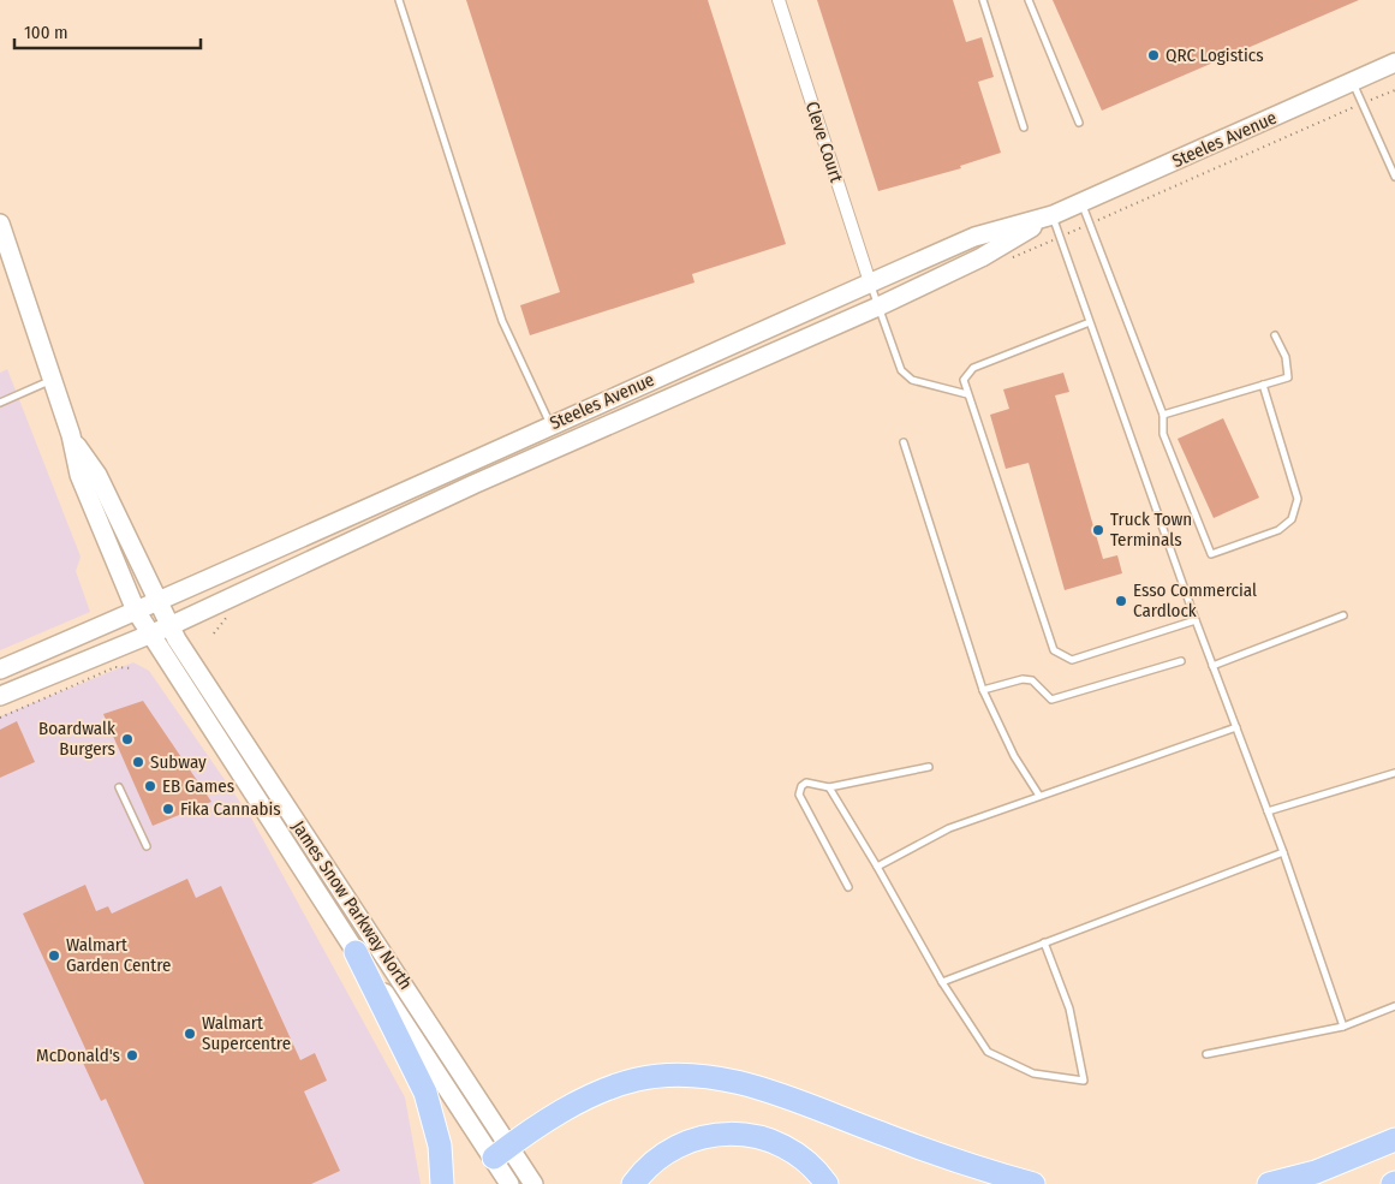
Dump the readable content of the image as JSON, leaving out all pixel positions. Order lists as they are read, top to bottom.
{
  "streets": {
    "main road": ["Steeles Avenue", "James Snow Parkway North"],
    "street": ["Cleve Court"]
  },
  "crossings": [
    ["Steeles Avenue", "Cleve Court"],
    ["Steeles Avenue", "James Snow Parkway North"]
  ],
  "places": [
    "QRC Logistics",
    "Truck Town Terminals",
    "Esso Commercial Cardlock",
    "Boardwalk Burgers",
    "Subway",
    "EB Games",
    "Fika Cannabis",
    "Walmart Garden Centre",
    "Walmart Supercentre",
    "McDonald's"
  ],
  "scale_bar": "100 m"
}
